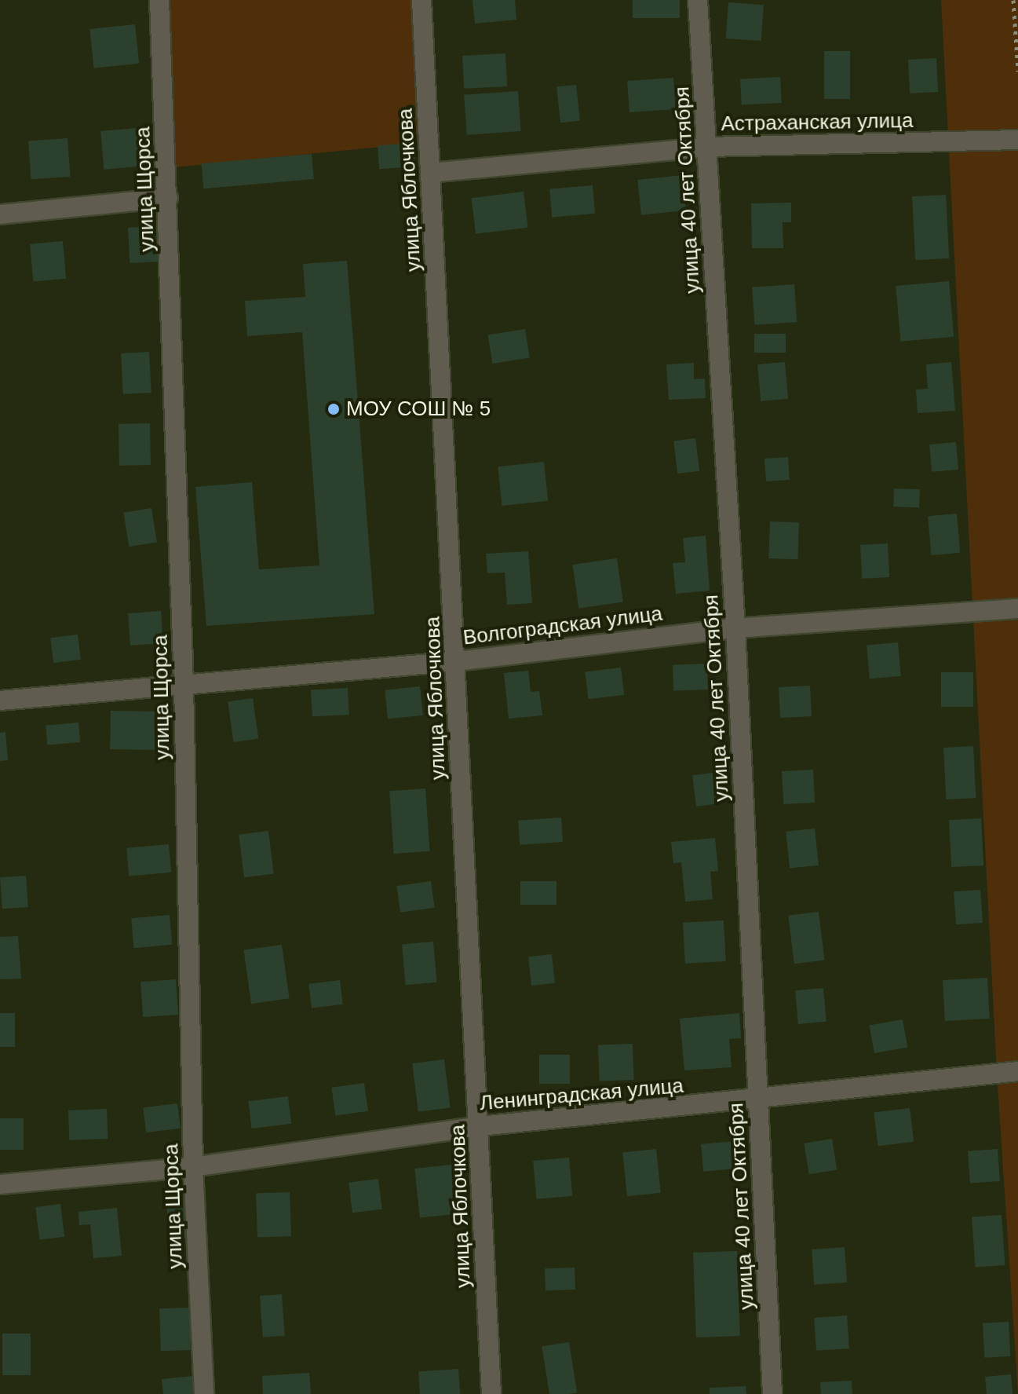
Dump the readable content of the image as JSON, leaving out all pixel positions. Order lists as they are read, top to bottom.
{
  "streets": {
    "street": [
      "Астраханская улица",
      "улица Щорса",
      "улица Яблочкова",
      "улица 40 лет Октября",
      "Волгоградская улица",
      "Ленинградская улица"
    ]
  },
  "crossings": [
    ["Астраханская улица", "улица Яблочкова"],
    ["Астраханская улица", "улица 40 лет Октября"],
    ["улица Щорса", "Волгоградская улица"],
    ["улица Щорса", "Ленинградская улица"],
    ["улица Яблочкова", "Волгоградская улица"],
    ["улица Яблочкова", "Ленинградская улица"],
    ["улица 40 лет Октября", "Волгоградская улица"],
    ["улица 40 лет Октября", "Ленинградская улица"]
  ],
  "places": ["МОУ СОШ № 5"]
}
